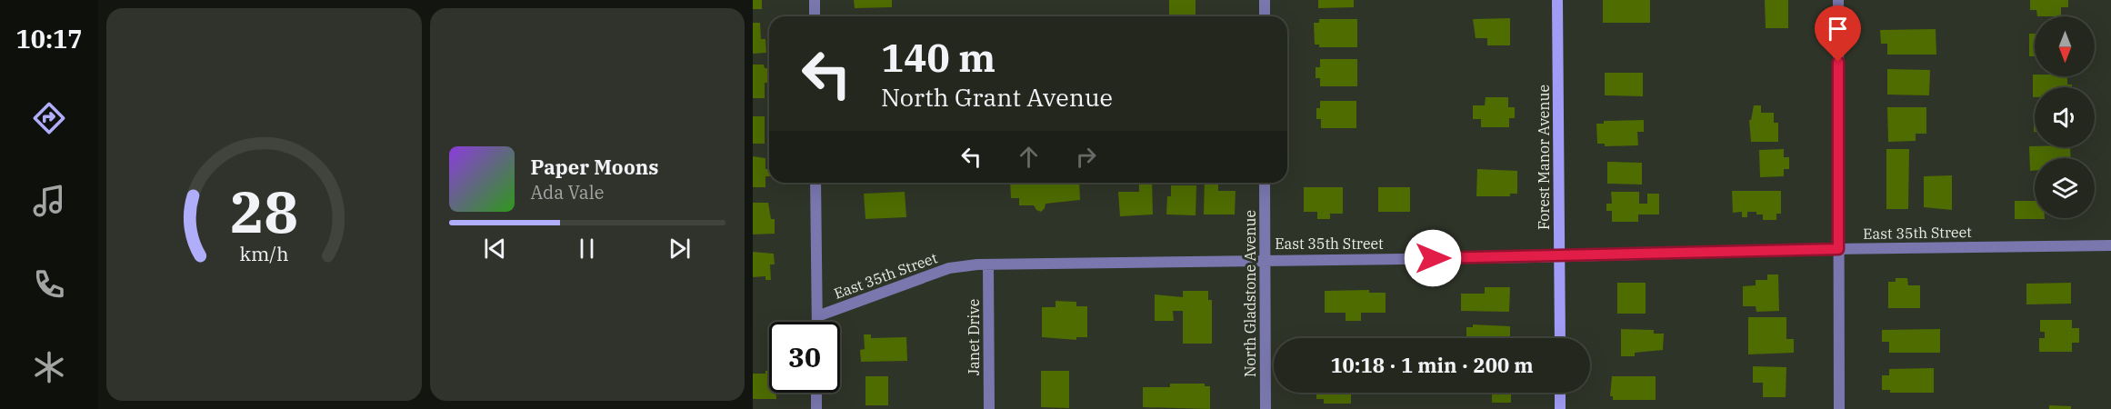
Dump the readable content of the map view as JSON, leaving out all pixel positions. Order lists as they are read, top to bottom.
{
  "streets": {
    "street": [
      "Forest Manor Avenue",
      "East 35th Street",
      "North Gladstone Avenue",
      "Janet Drive"
    ]
  },
  "crossings": [
    ["Forest Manor Avenue", "East 35th Street"],
    ["East 35th Street", "North Gladstone Avenue"],
    ["East 35th Street", "Janet Drive"]
  ],
  "north": "bottom",
  "page": {
    "tabs": "10:17",
    "turn": ["140 m", "North Grant Avenue"],
    "song": ["Paper Moons", "Ada Vale"],
    "limit": "30",
    "trip": "10:18 · 1 min · 200 m",
    "gauge": ["28", "km/h"]
  }
}
